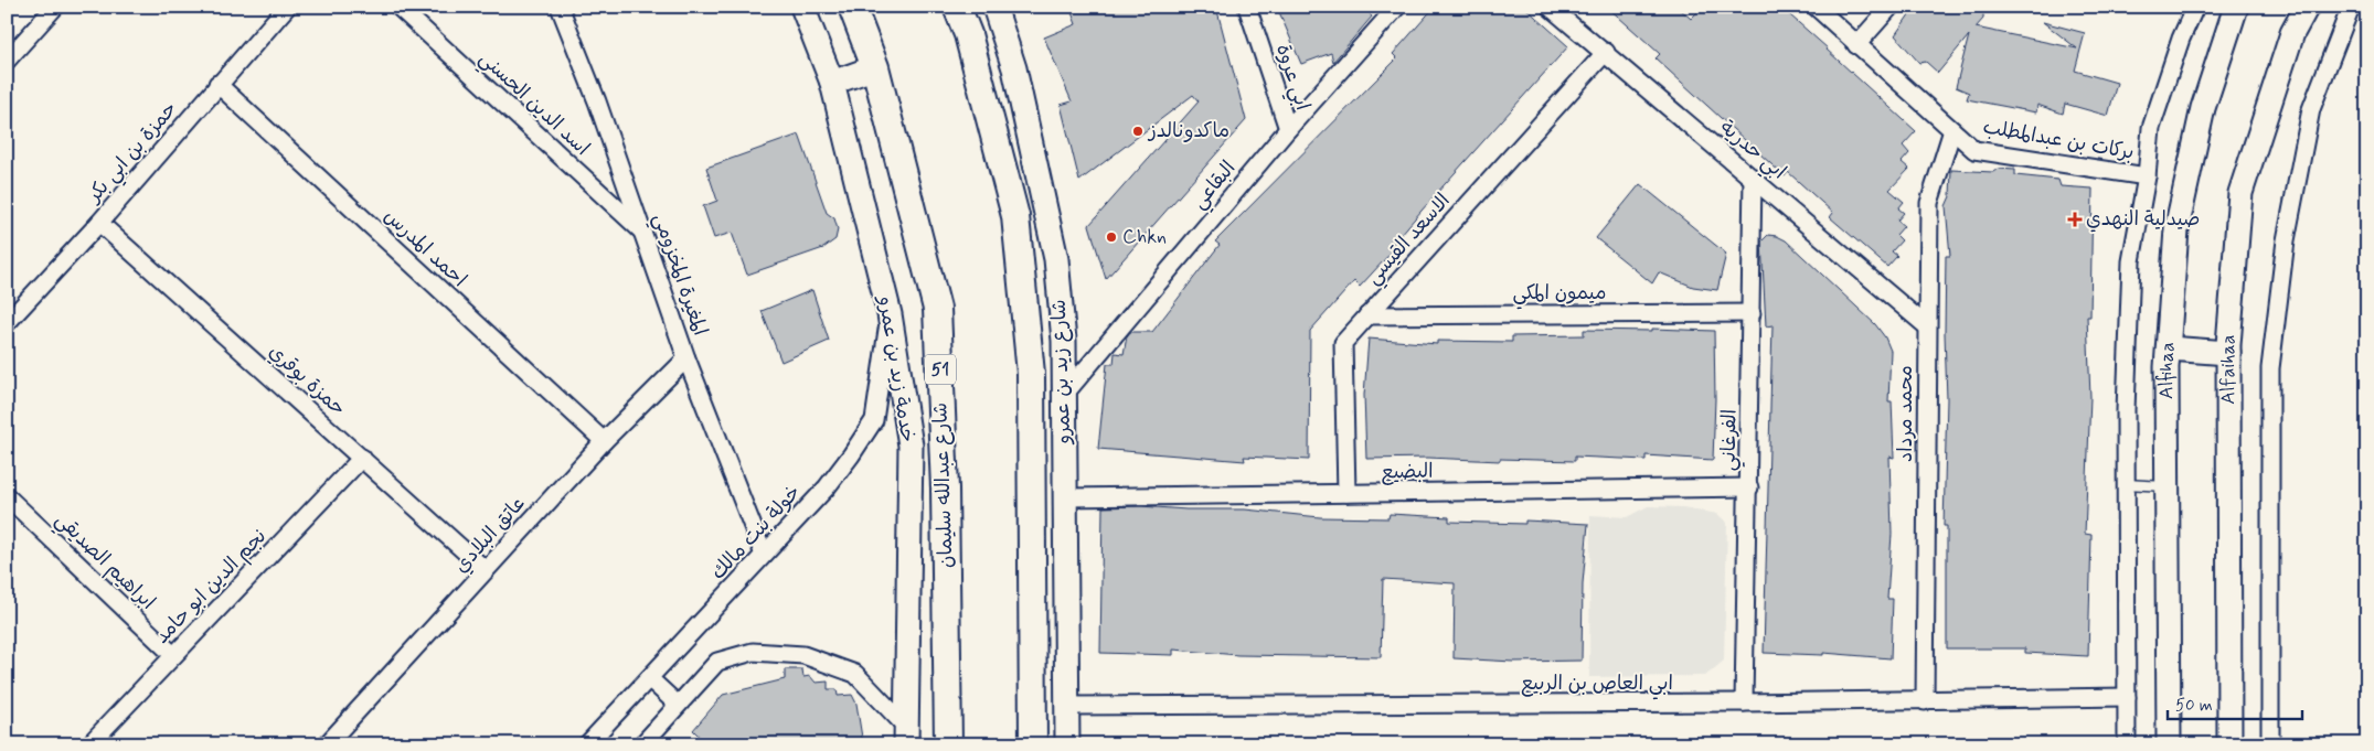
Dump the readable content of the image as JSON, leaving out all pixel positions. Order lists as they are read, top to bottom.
{
  "streets": {
    "main road": ["51", "شارع عبدالله سليمان"],
    "street": [
      "ابي عروة",
      "اسد الدين الحسني",
      "بركات بن عبدالمطلب",
      "ابي حدرية",
      "حمزة بن ابي بكر",
      "البقاعي",
      "الاسعد القيسي",
      "احمد المدرس",
      "المغيرة المخزومي",
      "ميمون المكي",
      "خدمة زيد بن عمرو",
      "Alfaihaa",
      "شارع زيد بن عمرو",
      "Alfihaa",
      "حمزة بوقري",
      "محمد مرداد",
      "الفرغاني",
      "البضيع",
      "خولة بنت مالك",
      "عاتق البلادي",
      "ابراهيم الصديقي",
      "نجم الدين ابو حامد",
      "ابي العاص بن الربيع"
    ]
  },
  "crossings": [
    ["ابي عروة", "البقاعي"],
    ["اسد الدين الحسني", "المغيرة المخزومي"],
    ["بركات بن عبدالمطلب", "محمد مرداد"],
    ["ابي حدرية", "الاسعد القيسي"],
    ["ابي حدرية", "محمد مرداد"],
    ["ابي حدرية", "الفرغاني"],
    ["حمزة بن ابي بكر", "احمد المدرس"],
    ["حمزة بن ابي بكر", "حمزة بوقري"],
    ["البقاعي", "شارع زيد بن عمرو"],
    ["الاسعد القيسي", "ميمون المكي"],
    ["الاسعد القيسي", "البضيع"],
    ["احمد المدرس", "عاتق البلادي"],
    ["المغيرة المخزومي", "خولة بنت مالك"],
    ["المغيرة المخزومي", "عاتق البلادي"],
    ["ميمون المكي", "الفرغاني"],
    ["خدمة زيد بن عمرو", "خولة بنت مالك"],
    ["شارع زيد بن عمرو", "البضيع"],
    ["شارع زيد بن عمرو", "ابي العاص بن الربيع"],
    ["حمزة بوقري", "عاتق البلادي"],
    ["حمزة بوقري", "نجم الدين ابو حامد"],
    ["محمد مرداد", "ابي العاص بن الربيع"],
    ["الفرغاني", "البضيع"],
    ["الفرغاني", "ابي العاص بن الربيع"],
    ["ابراهيم الصديقي", "نجم الدين ابو حامد"]
  ],
  "places": {
    "other": ["ماكدونالدز", "Chkn"],
    "health": ["صيدلية النهدي"]
  },
  "scale_bar": "50 m"
}
